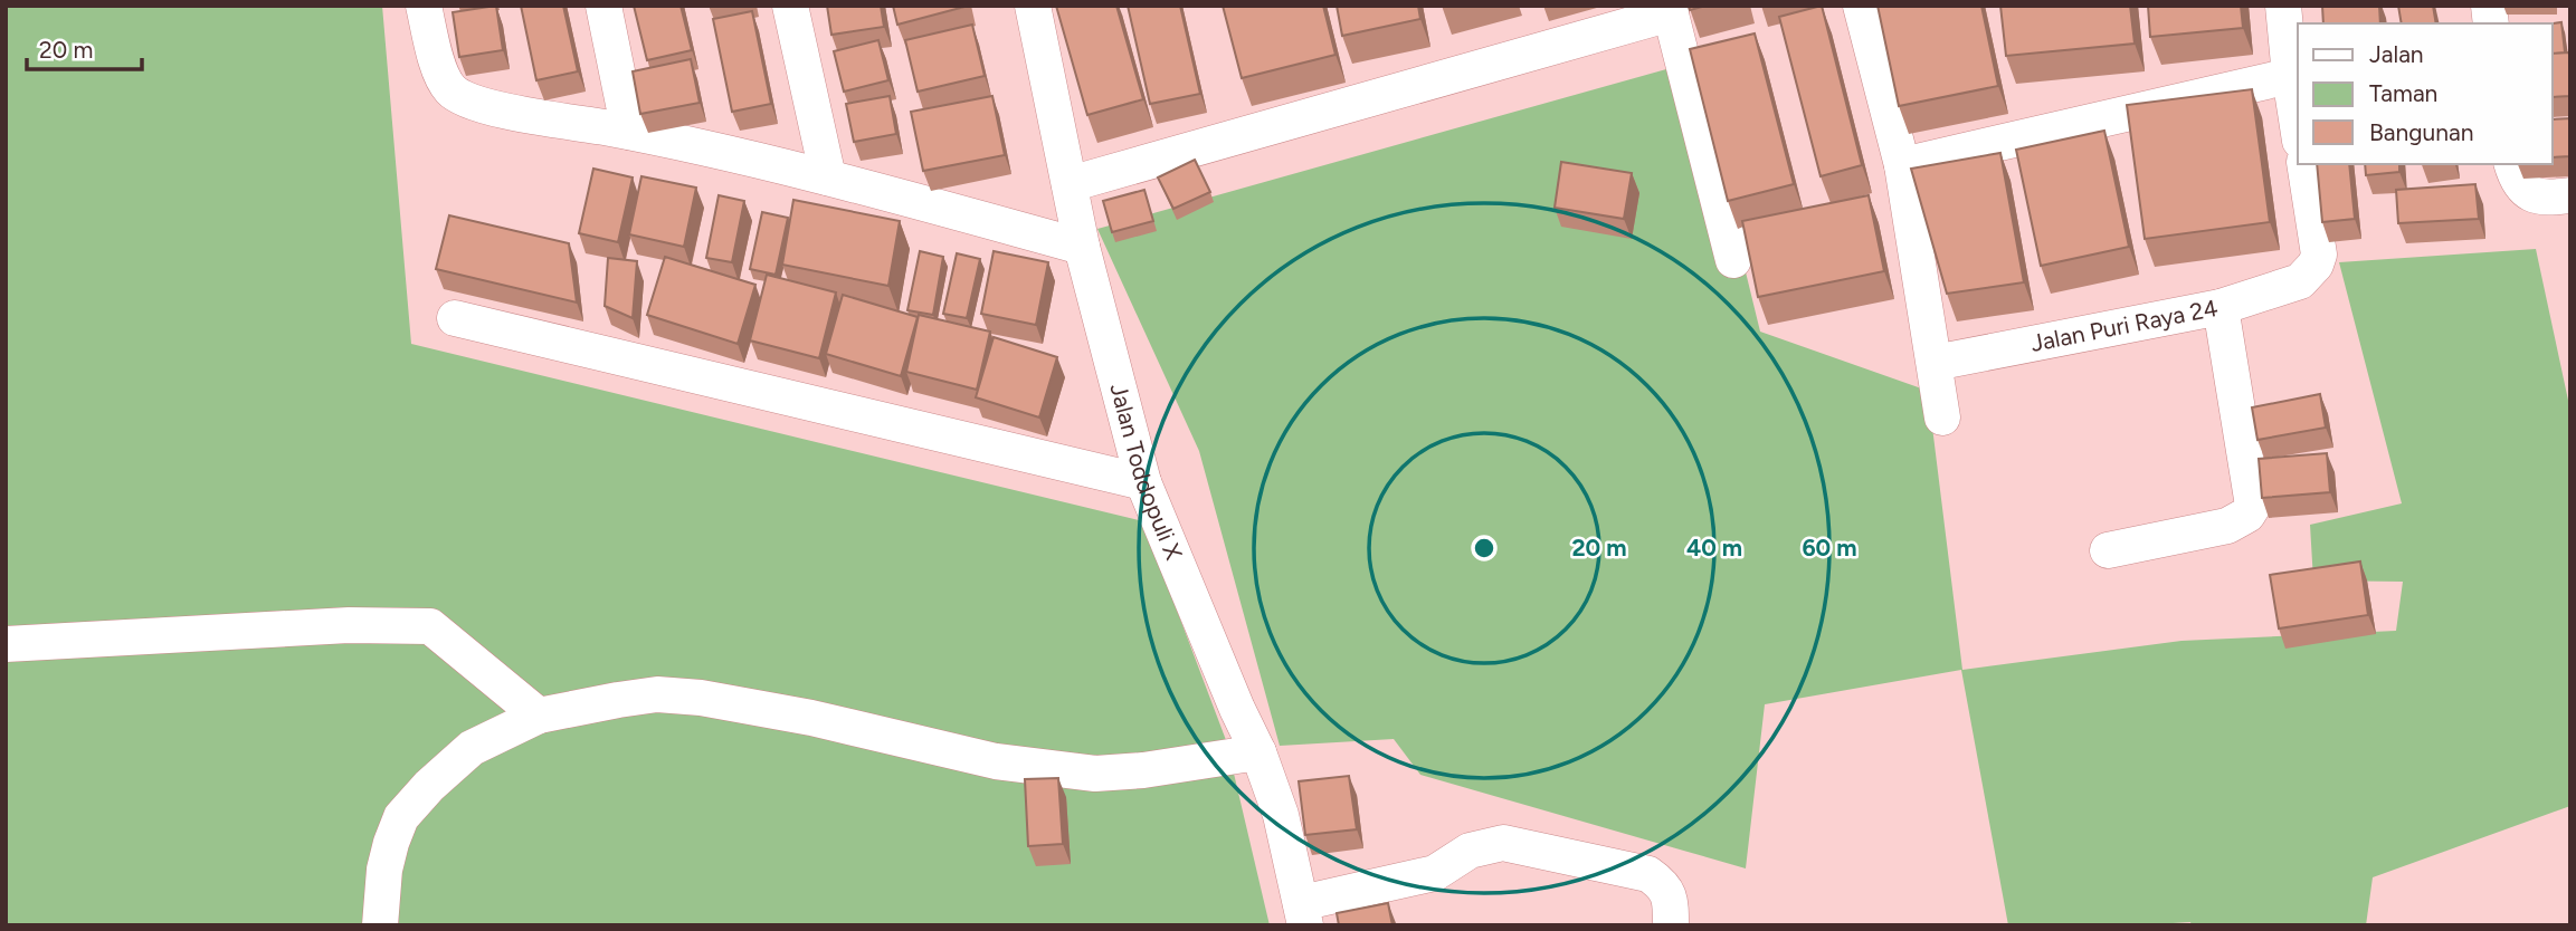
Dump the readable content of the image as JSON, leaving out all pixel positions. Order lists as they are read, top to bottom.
{
  "streets": {
    "street": ["Jalan Puri Raya 24", "Jalan Toddopuli X"]
  },
  "legend": ["Jalan", "Taman", "Bangunan"],
  "scale_bar": "20 m",
  "rings": ["20 m", "40 m", "60 m"]
}
